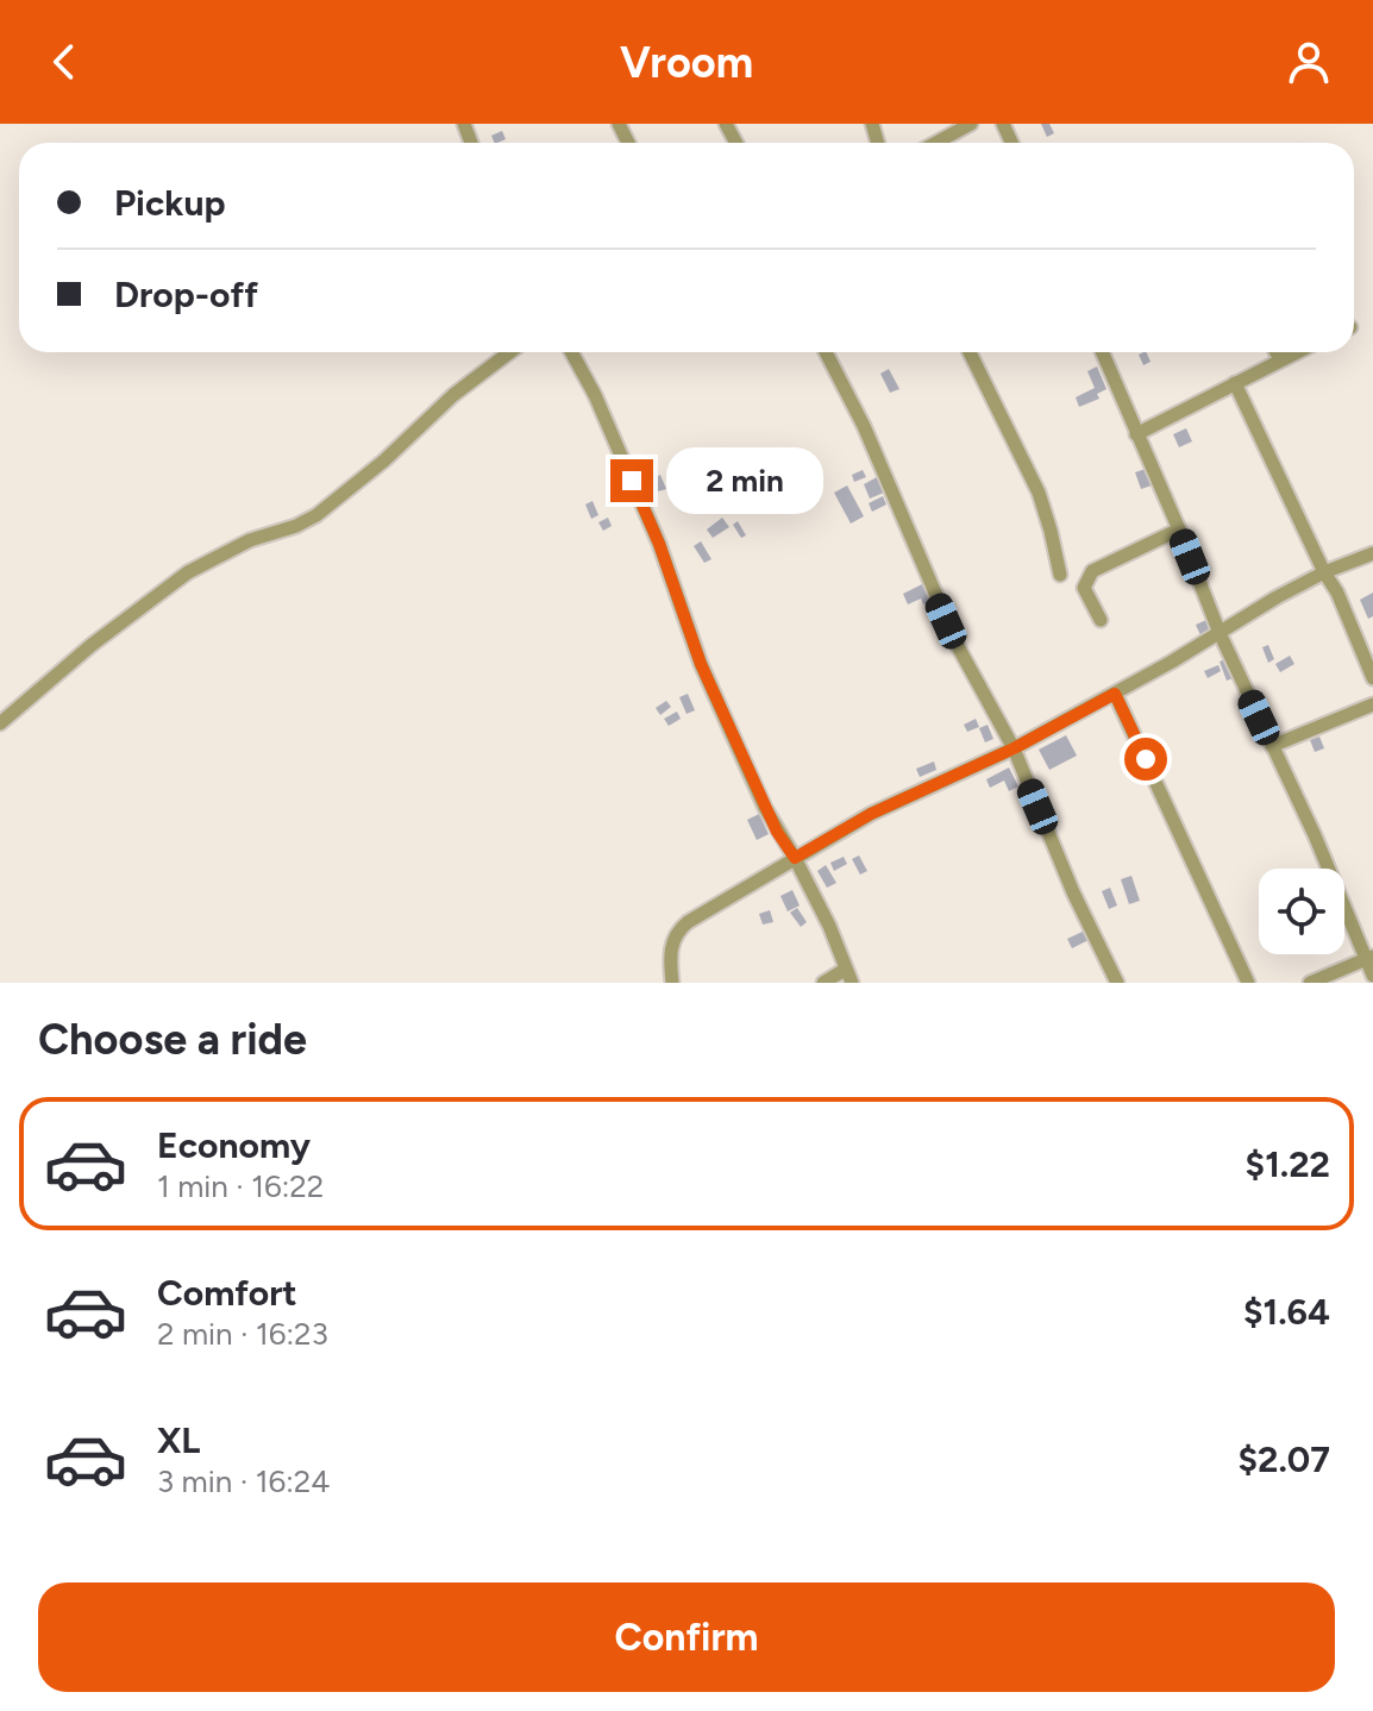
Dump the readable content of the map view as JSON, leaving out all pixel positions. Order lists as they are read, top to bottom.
{
  "page": {
    "header": "Vroom",
    "banner": ["Pickup", "Drop-off"],
    "bubble": "2 min",
    "heading": "Choose a ride",
    "list": [
      {
        "name": "Economy",
        "note": "1 min · 16:22",
        "value": "$1.22"
      },
      {
        "name": "Comfort",
        "note": "2 min · 16:23",
        "value": "$1.64"
      },
      {
        "name": "XL",
        "note": "3 min · 16:24",
        "value": "$2.07"
      }
    ],
    "buttons": "Confirm"
  }
}
